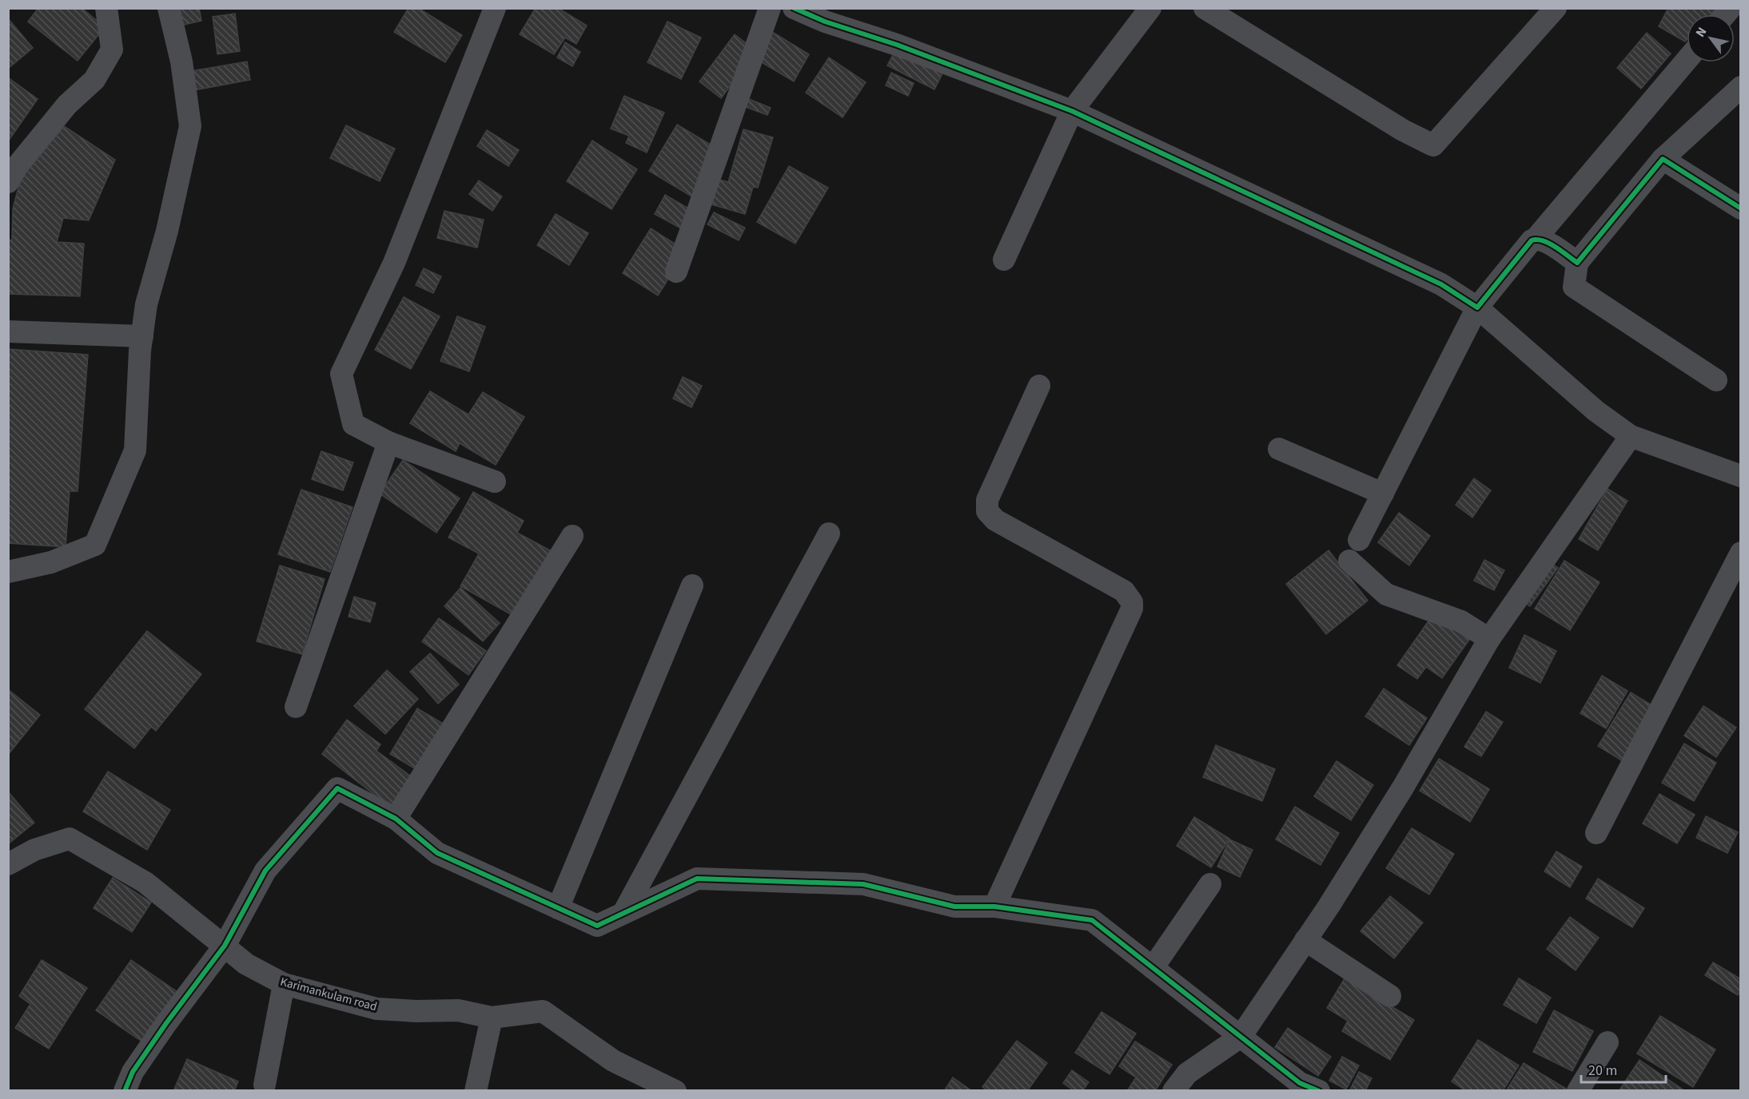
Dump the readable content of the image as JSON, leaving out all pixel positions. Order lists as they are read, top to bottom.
{
  "streets": {
    "street": ["Karimankulam road"]
  },
  "scale_bar": "20 m",
  "north": "top left"
}
